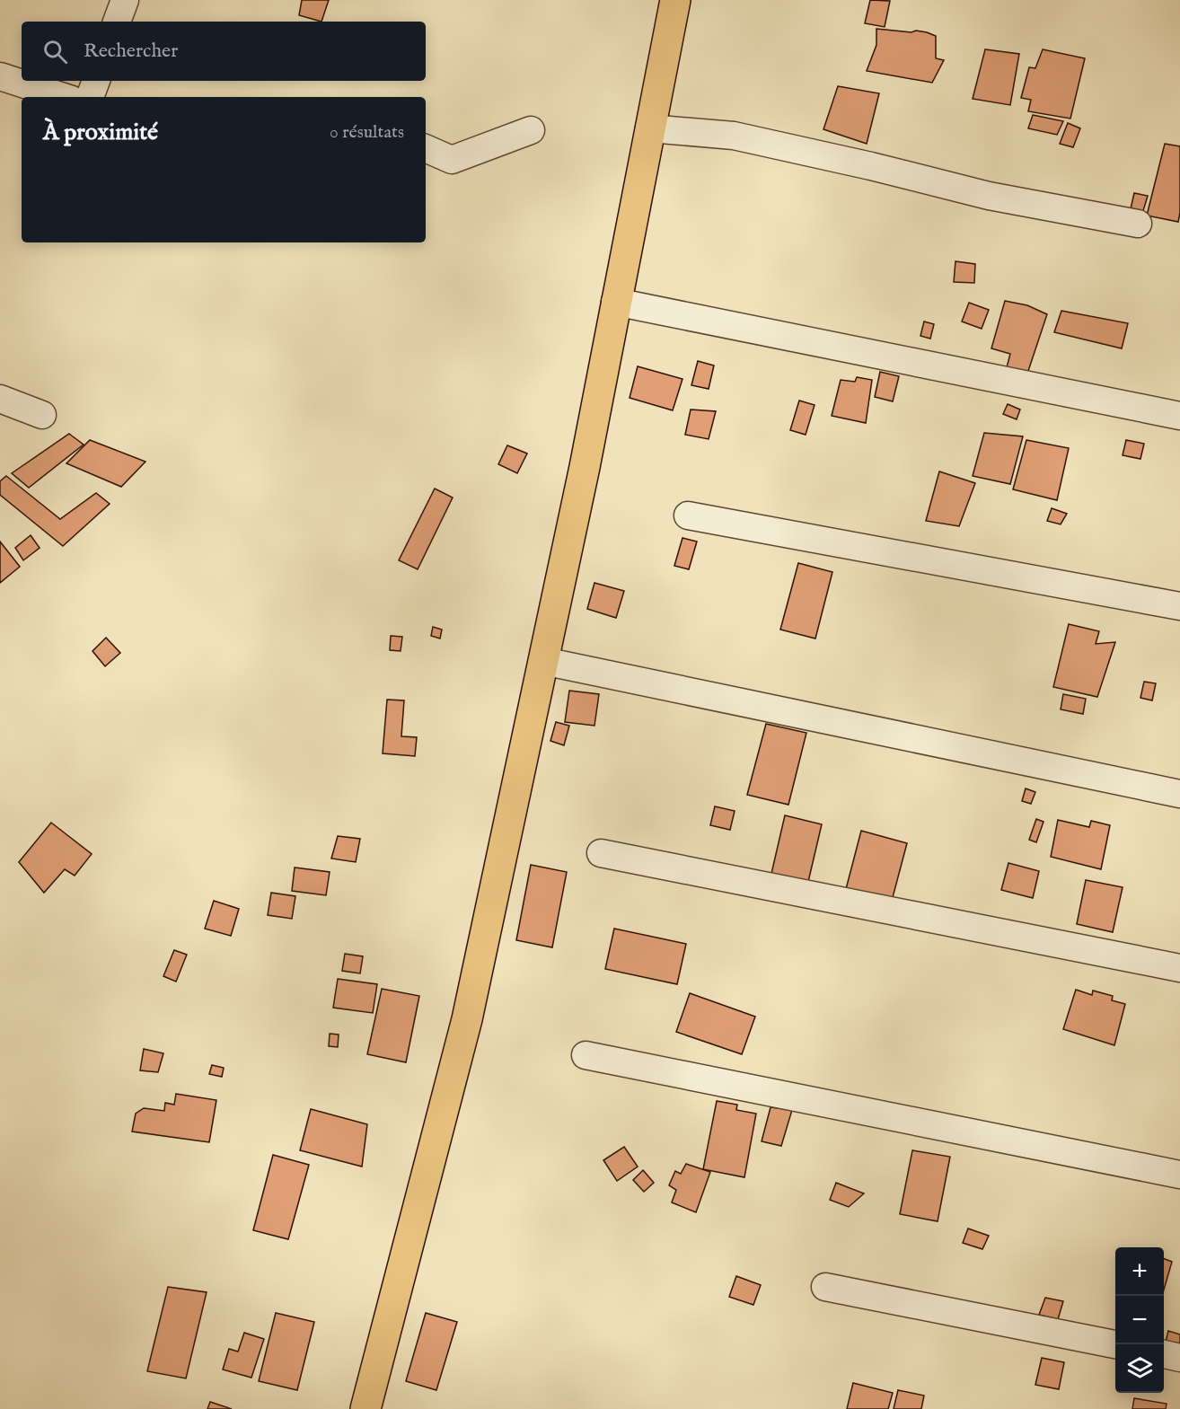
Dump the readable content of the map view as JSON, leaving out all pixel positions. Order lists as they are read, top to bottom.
{
  "page": {
    "search": "Rechercher",
    "heading": ["À proximité", "0 résultats"],
    "map_buttons": ["+", "−"]
  }
}
